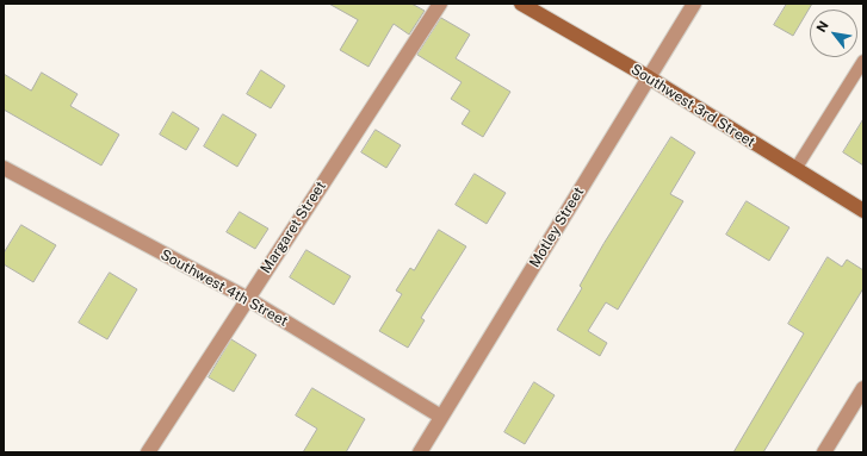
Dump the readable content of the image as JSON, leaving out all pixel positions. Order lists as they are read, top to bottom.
{
  "streets": {
    "street": [
      "Southwest 3rd Street",
      "Margaret Street",
      "Motley Street",
      "Southwest 4th Street"
    ]
  },
  "crossings": [
    ["Southwest 3rd Street", "Motley Street"],
    ["Margaret Street", "Southwest 4th Street"],
    ["Motley Street", "Southwest 4th Street"]
  ],
  "north": "top left"
}
